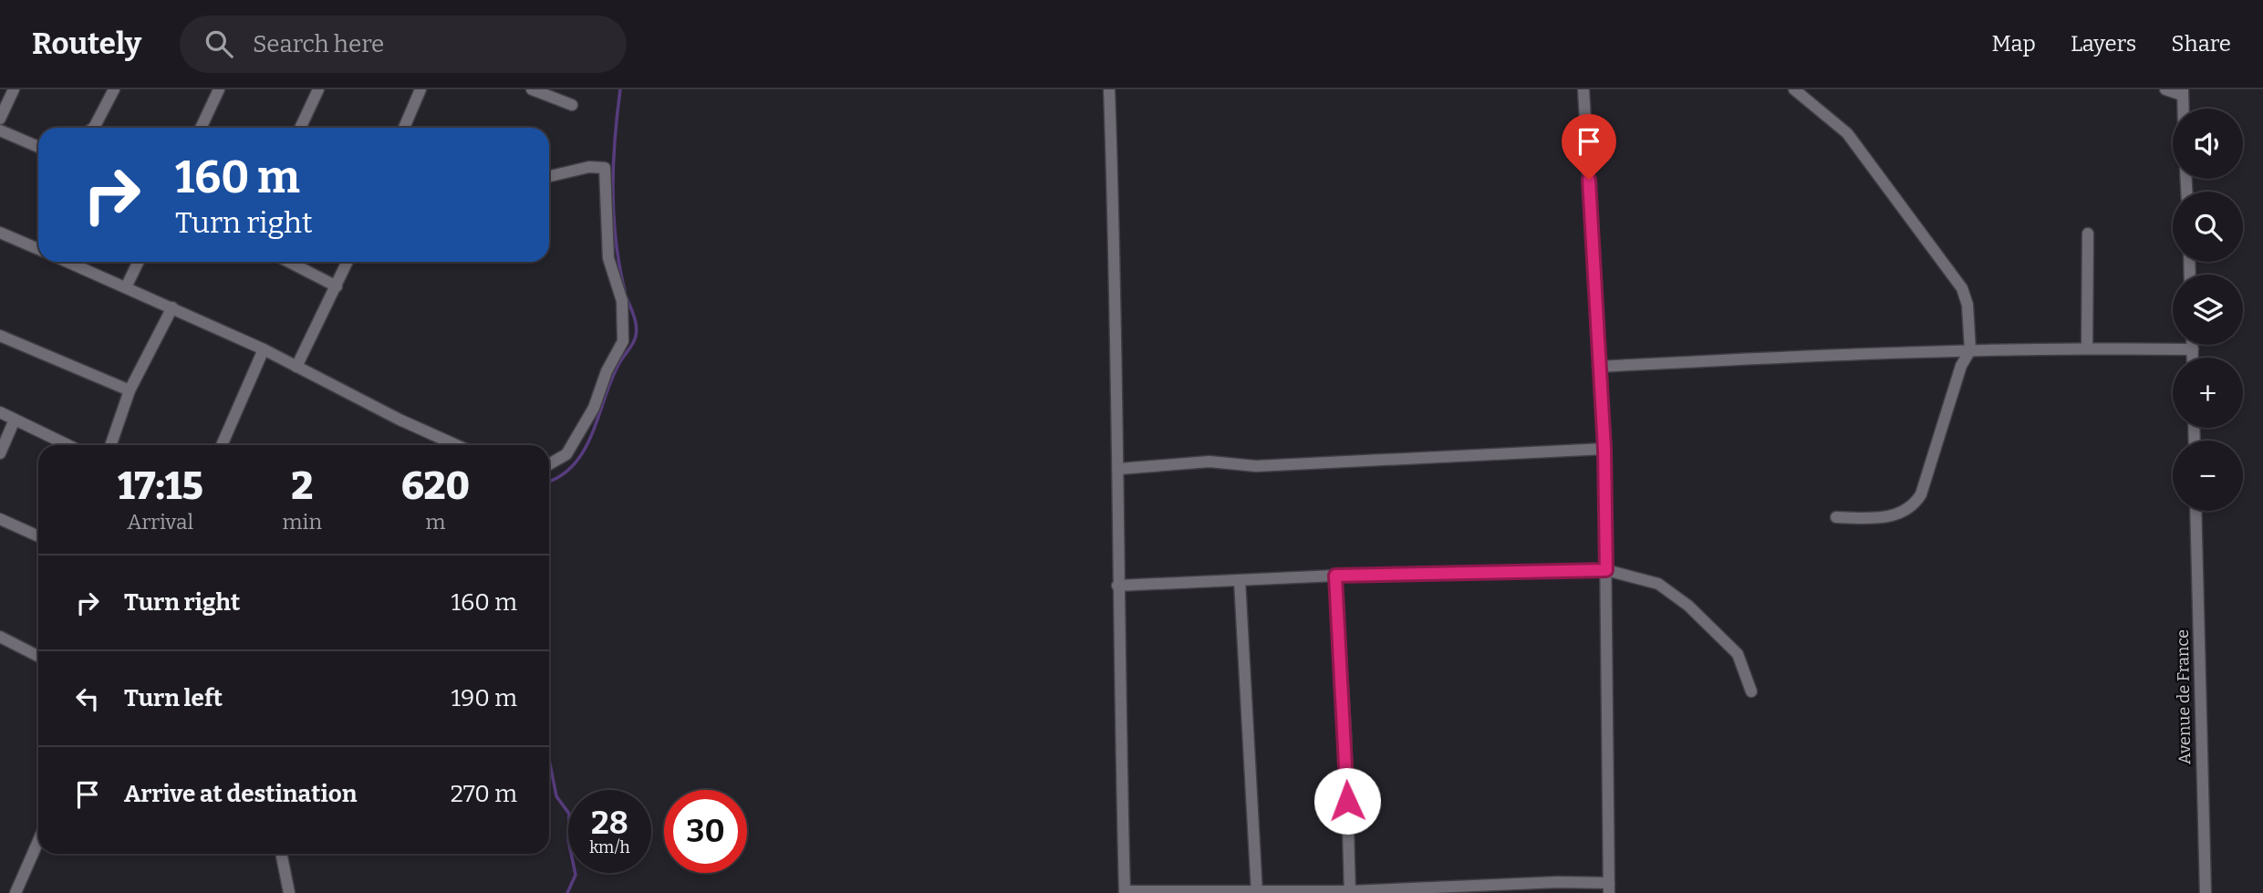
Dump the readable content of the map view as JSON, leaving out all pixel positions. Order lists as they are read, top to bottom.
{
  "streets": {
    "street": ["Avenue de France"]
  },
  "page": {
    "header": "Routely",
    "search": "Search here",
    "nav": ["Map", "Layers", "Share"],
    "map_buttons": ["+", "−"],
    "turn": ["160 m", "Turn right"],
    "eta": [
      "17:15",
      "Arrival",
      "2",
      "min",
      "620",
      "m"
    ],
    "list": [
      {
        "name": "Turn right",
        "value": "160 m"
      },
      {
        "name": "Turn left",
        "value": "190 m"
      },
      {
        "name": "Arrive at destination",
        "value": "270 m"
      }
    ],
    "speed": "28 km/h",
    "limit": "30"
  }
}
